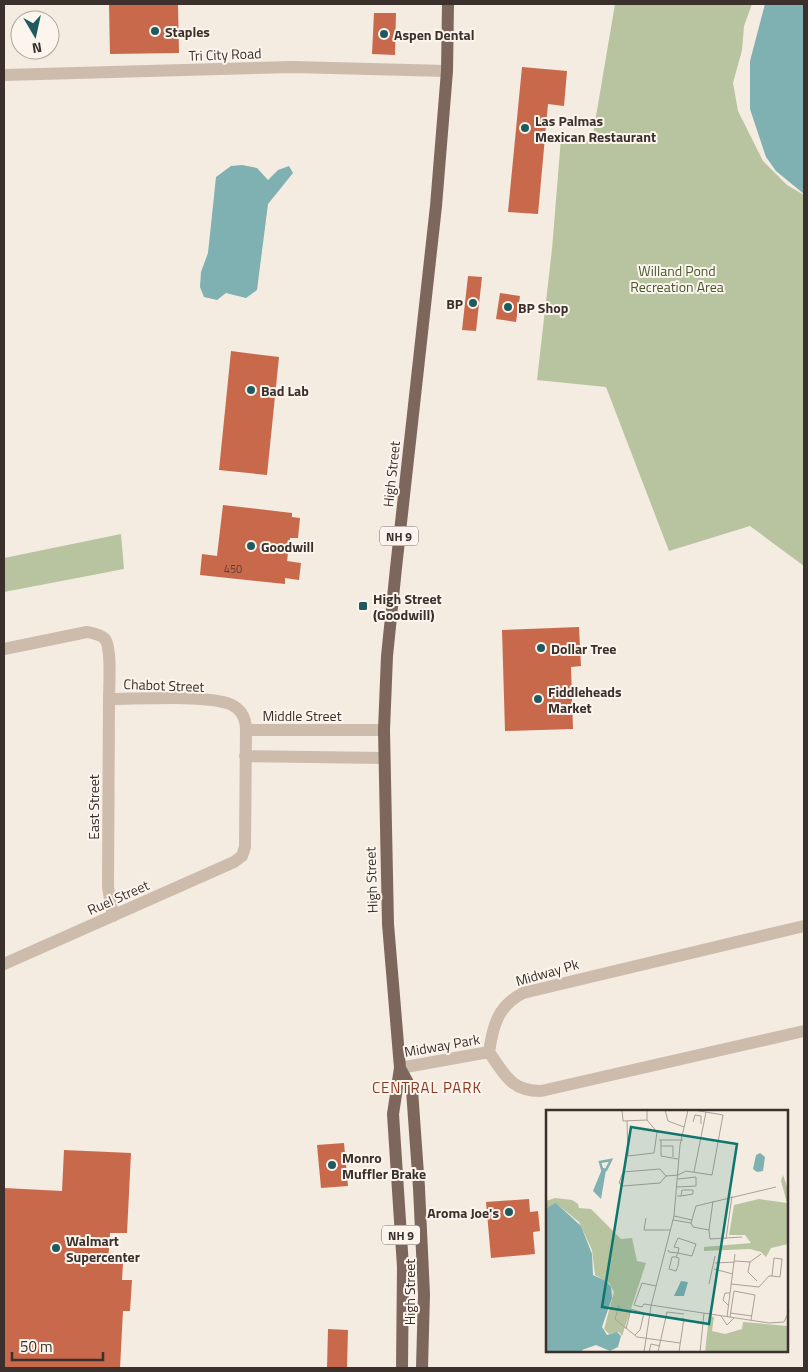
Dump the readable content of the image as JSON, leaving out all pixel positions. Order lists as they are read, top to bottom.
{
  "streets": {
    "main road": ["High Street", "NH 9"],
    "street": [
      "Tri City Road",
      "Chabot Street",
      "Middle Street",
      "East Street",
      "Ruel Street",
      "Midway Pk",
      "Midway Park"
    ]
  },
  "crossings": [
    ["Tri City Road", "High Street"],
    ["High Street", "Middle Street"],
    ["High Street", "Midway Park"],
    ["Chabot Street", "Middle Street"],
    ["Chabot Street", "East Street"],
    ["Middle Street", "Ruel Street"],
    ["East Street", "Ruel Street"],
    ["Midway Pk", "Midway Park"]
  ],
  "districts": ["CENTRAL PARK"],
  "parks": ["Willand Pond Recreation Area"],
  "places": {
    "other": [
      "Staples",
      "Aspen Dental",
      "Las Palmas Mexican Restaurant",
      "BP",
      "BP Shop",
      "Bad Lab",
      "Goodwill",
      "Dollar Tree",
      "Fiddleheads Market",
      "Monro Muffler Brake",
      "Aroma Joe's",
      "Walmart Supercenter"
    ],
    "transit": ["High Street (Goodwill)"]
  },
  "house_numbers": ["450"],
  "scale_bar": "50 m",
  "north": "bottom"
}
